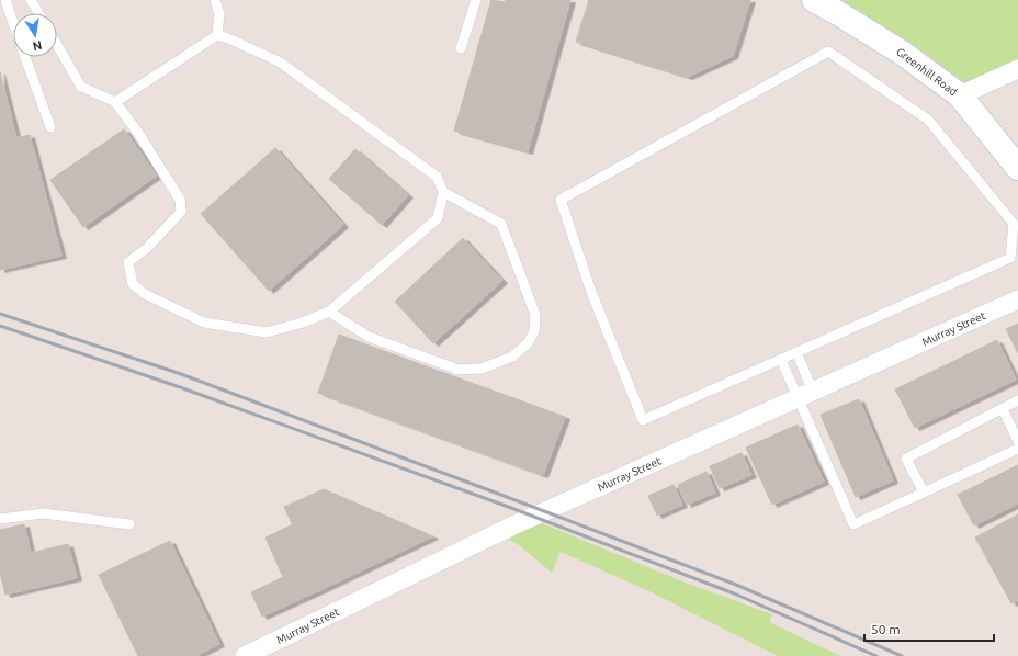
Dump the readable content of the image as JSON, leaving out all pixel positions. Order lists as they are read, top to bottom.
{
  "streets": {
    "street": ["Greenhill Road", "Murray Street"]
  },
  "scale_bar": "50 m",
  "north": "bottom"
}
